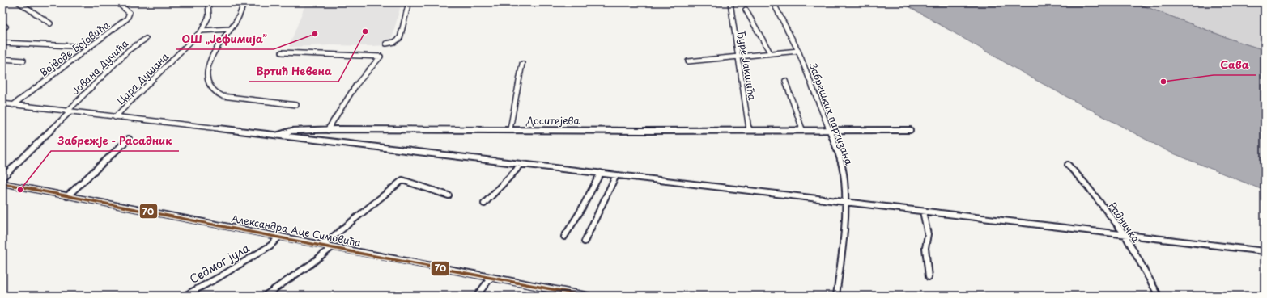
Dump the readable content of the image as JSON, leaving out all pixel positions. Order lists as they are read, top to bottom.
{
  "streets": {
    "street": [
      "Војводе Бојовића",
      "Ђуре Јакшића",
      "Јована Дучића",
      "Цара Душана",
      "Забрешких партизана",
      "Доситејева",
      "Радничка",
      "Александра Аце Симовића",
      "Седмог јула"
    ]
  },
  "crossings": [
    ["Ђуре Јакшића", "Доситејева"],
    ["Забрешких партизана", "Доситејева"],
    ["Александра Аце Симовића", "Седмог јула"]
  ],
  "places": [
    "Вртић Невена",
    "ОШ „Јефимија”",
    "Сава",
    "Забрежје - Расадник"
  ],
  "lines": ["transit line 70"]
}
